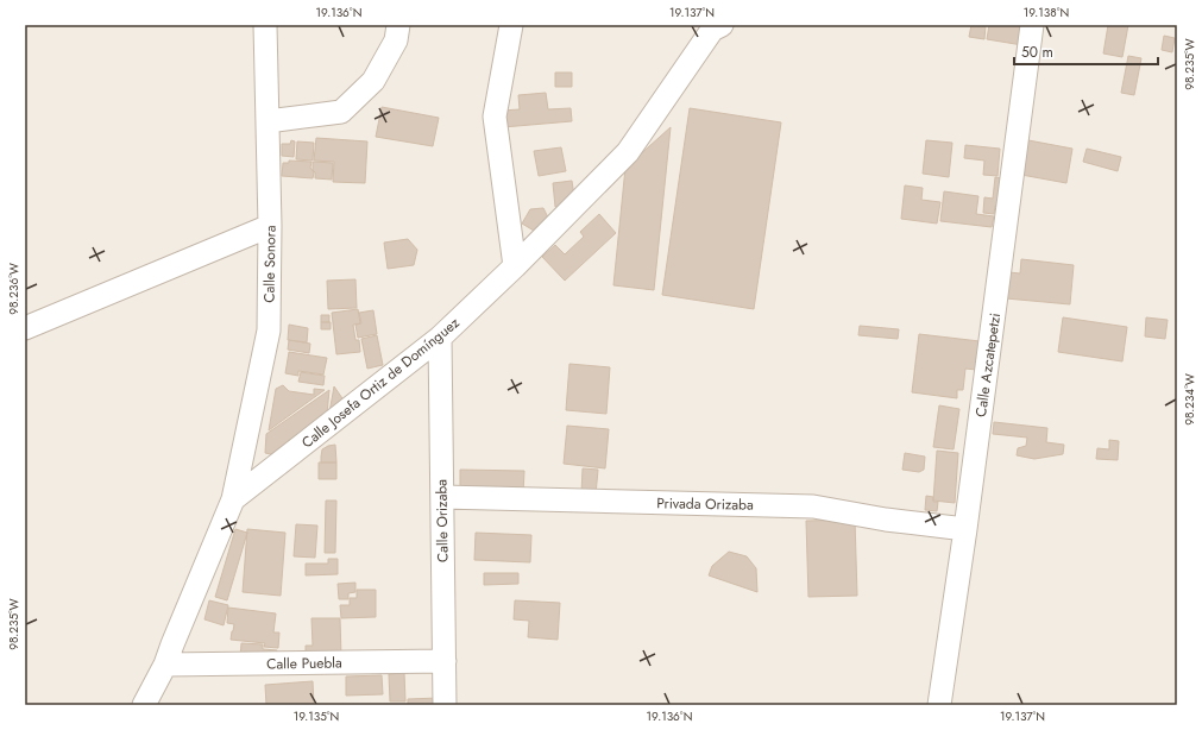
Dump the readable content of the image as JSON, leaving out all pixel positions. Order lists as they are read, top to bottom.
{
  "streets": {
    "street": [
      "Calle Sonora",
      "Calle Azcatepetzi",
      "Calle Josefa Ortiz de Domínguez",
      "Privada Orizaba",
      "Calle Orizaba",
      "Calle Puebla"
    ]
  },
  "crossings": [
    ["Calle Sonora", "Calle Josefa Ortiz de Domínguez"],
    ["Calle Azcatepetzi", "Privada Orizaba"],
    ["Calle Josefa Ortiz de Domínguez", "Calle Orizaba"],
    ["Calle Josefa Ortiz de Domínguez", "Calle Puebla"],
    ["Privada Orizaba", "Calle Orizaba"],
    ["Calle Orizaba", "Calle Puebla"]
  ],
  "scale_bar": "50 m",
  "coordinates": [
    "19.136°N",
    "19.137°N",
    "19.138°N",
    "98.235°W",
    "98.236°W",
    "98.234°W",
    "19.135°N"
  ]
}
